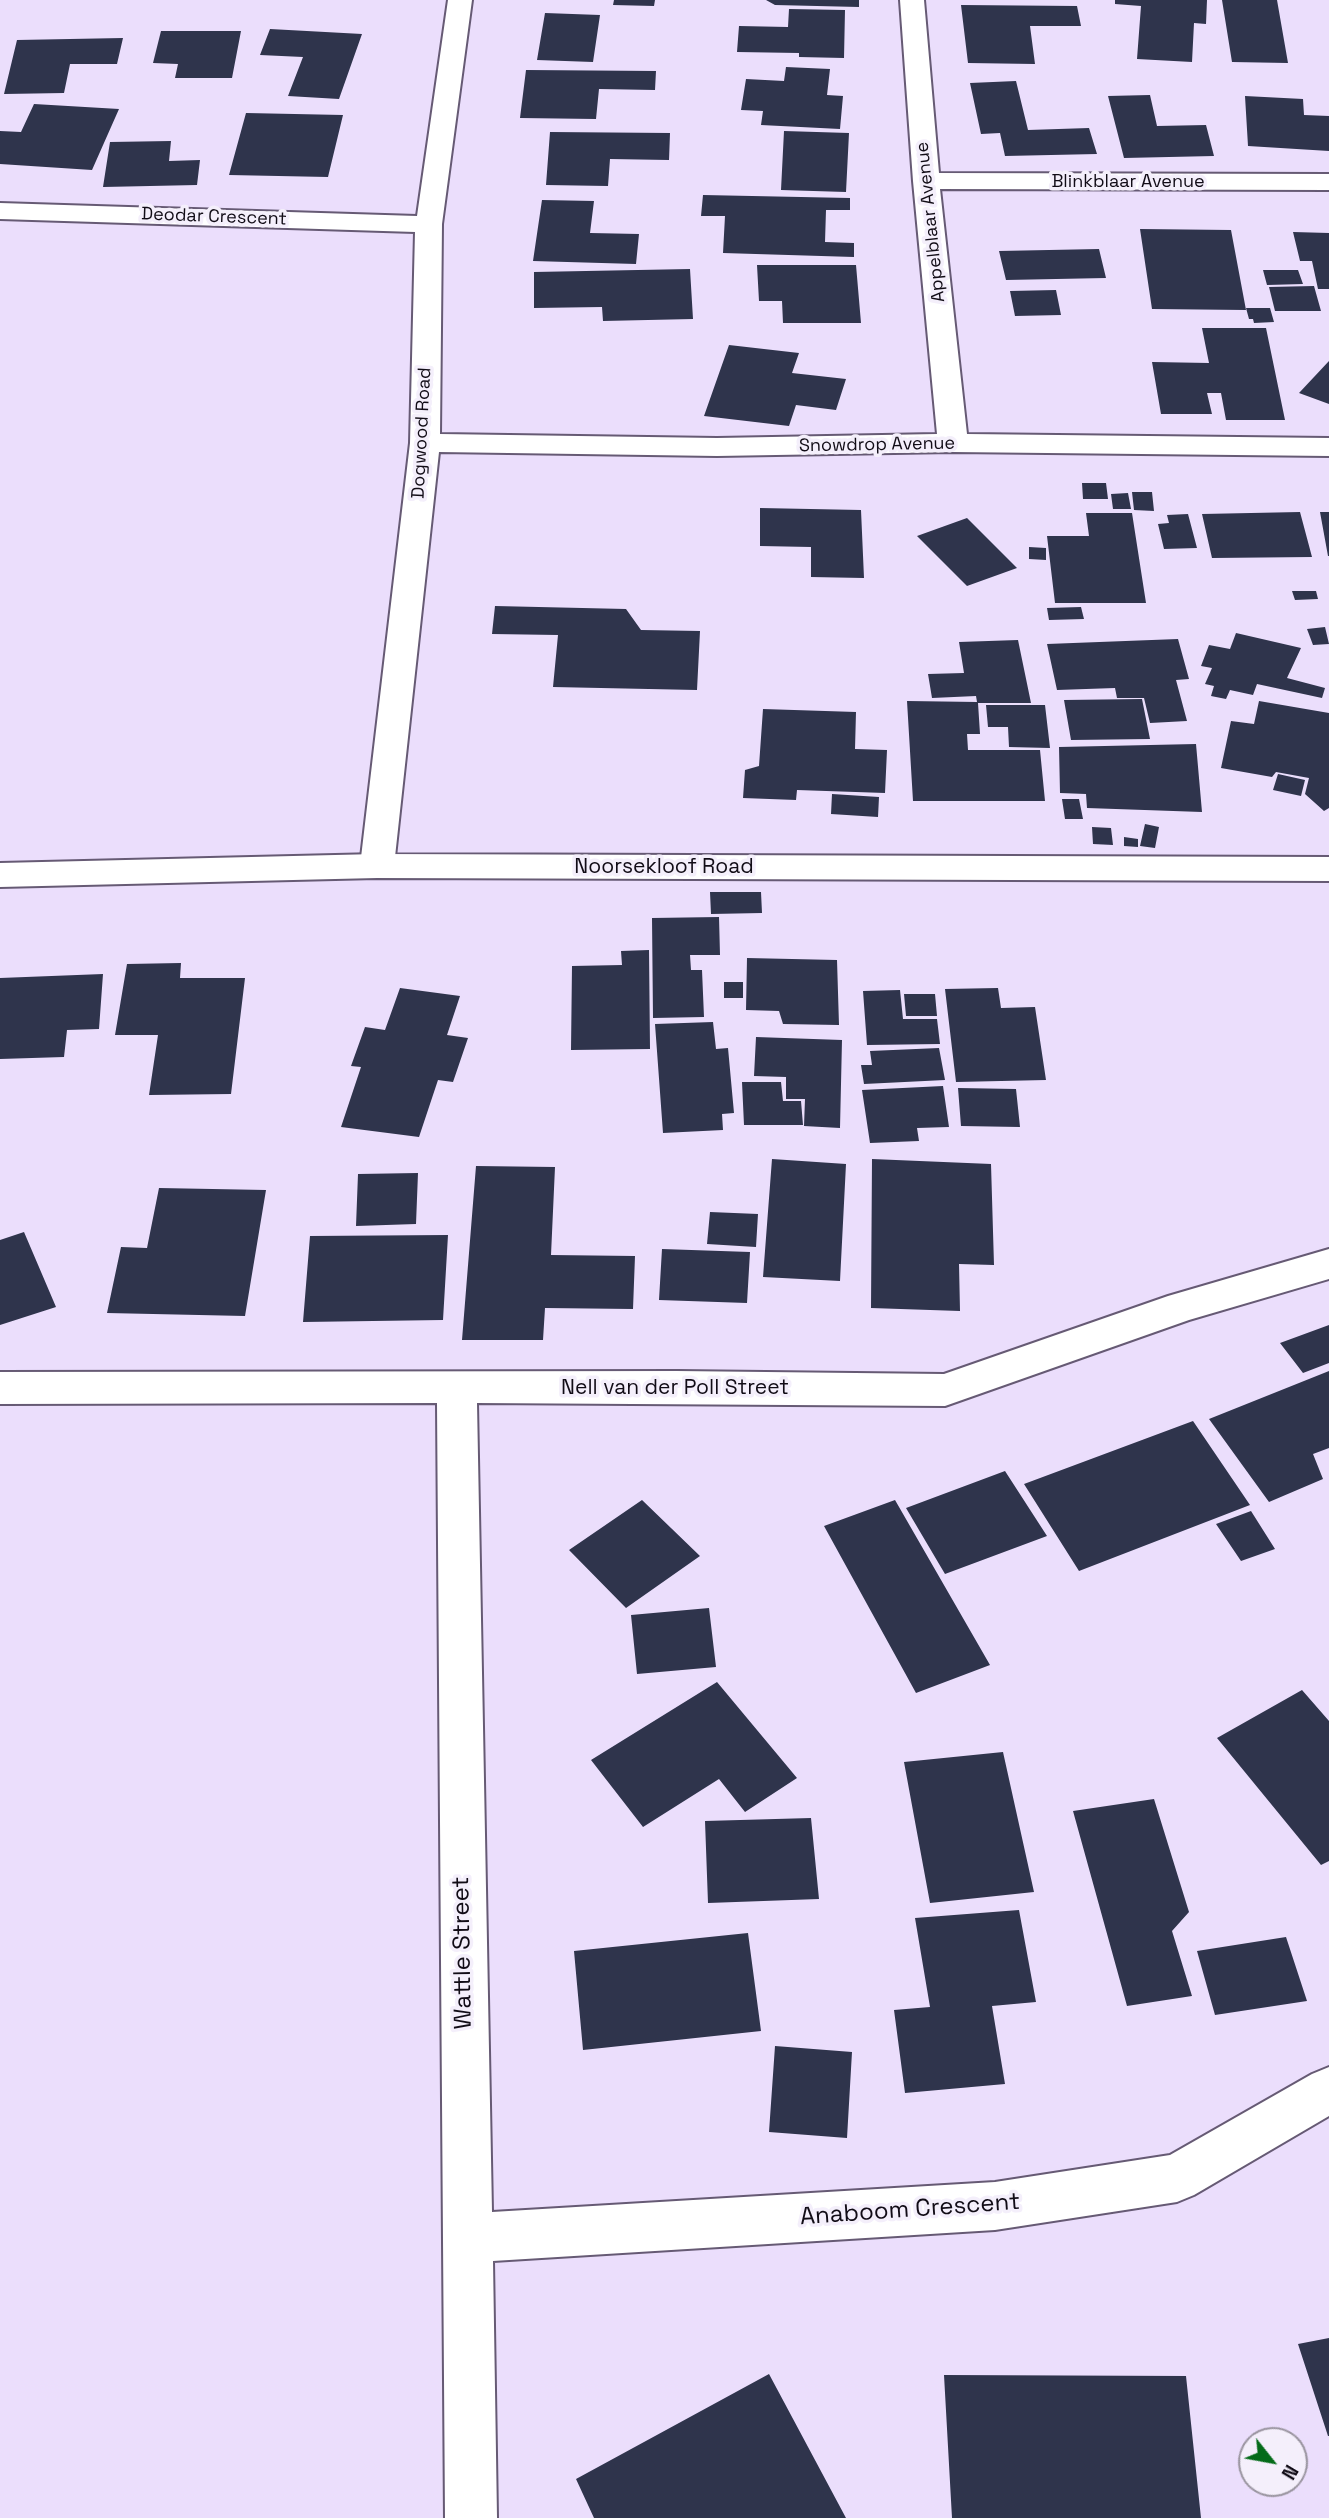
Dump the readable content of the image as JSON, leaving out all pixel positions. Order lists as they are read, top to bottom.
{
  "streets": {
    "street": [
      "Blinkblaar Avenue",
      "Deodar Crescent",
      "Appelblaar Avenue",
      "Dogwood Road",
      "Snowdrop Avenue",
      "Noorsekloof Road",
      "Nell van der Poll Street",
      "Wattle Street",
      "Anaboom Crescent"
    ]
  },
  "crossings": [
    ["Blinkblaar Avenue", "Appelblaar Avenue"],
    ["Deodar Crescent", "Dogwood Road"],
    ["Appelblaar Avenue", "Snowdrop Avenue"],
    ["Dogwood Road", "Snowdrop Avenue"],
    ["Dogwood Road", "Noorsekloof Road"],
    ["Nell van der Poll Street", "Wattle Street"],
    ["Wattle Street", "Anaboom Crescent"]
  ],
  "north": "bottom right"
}
